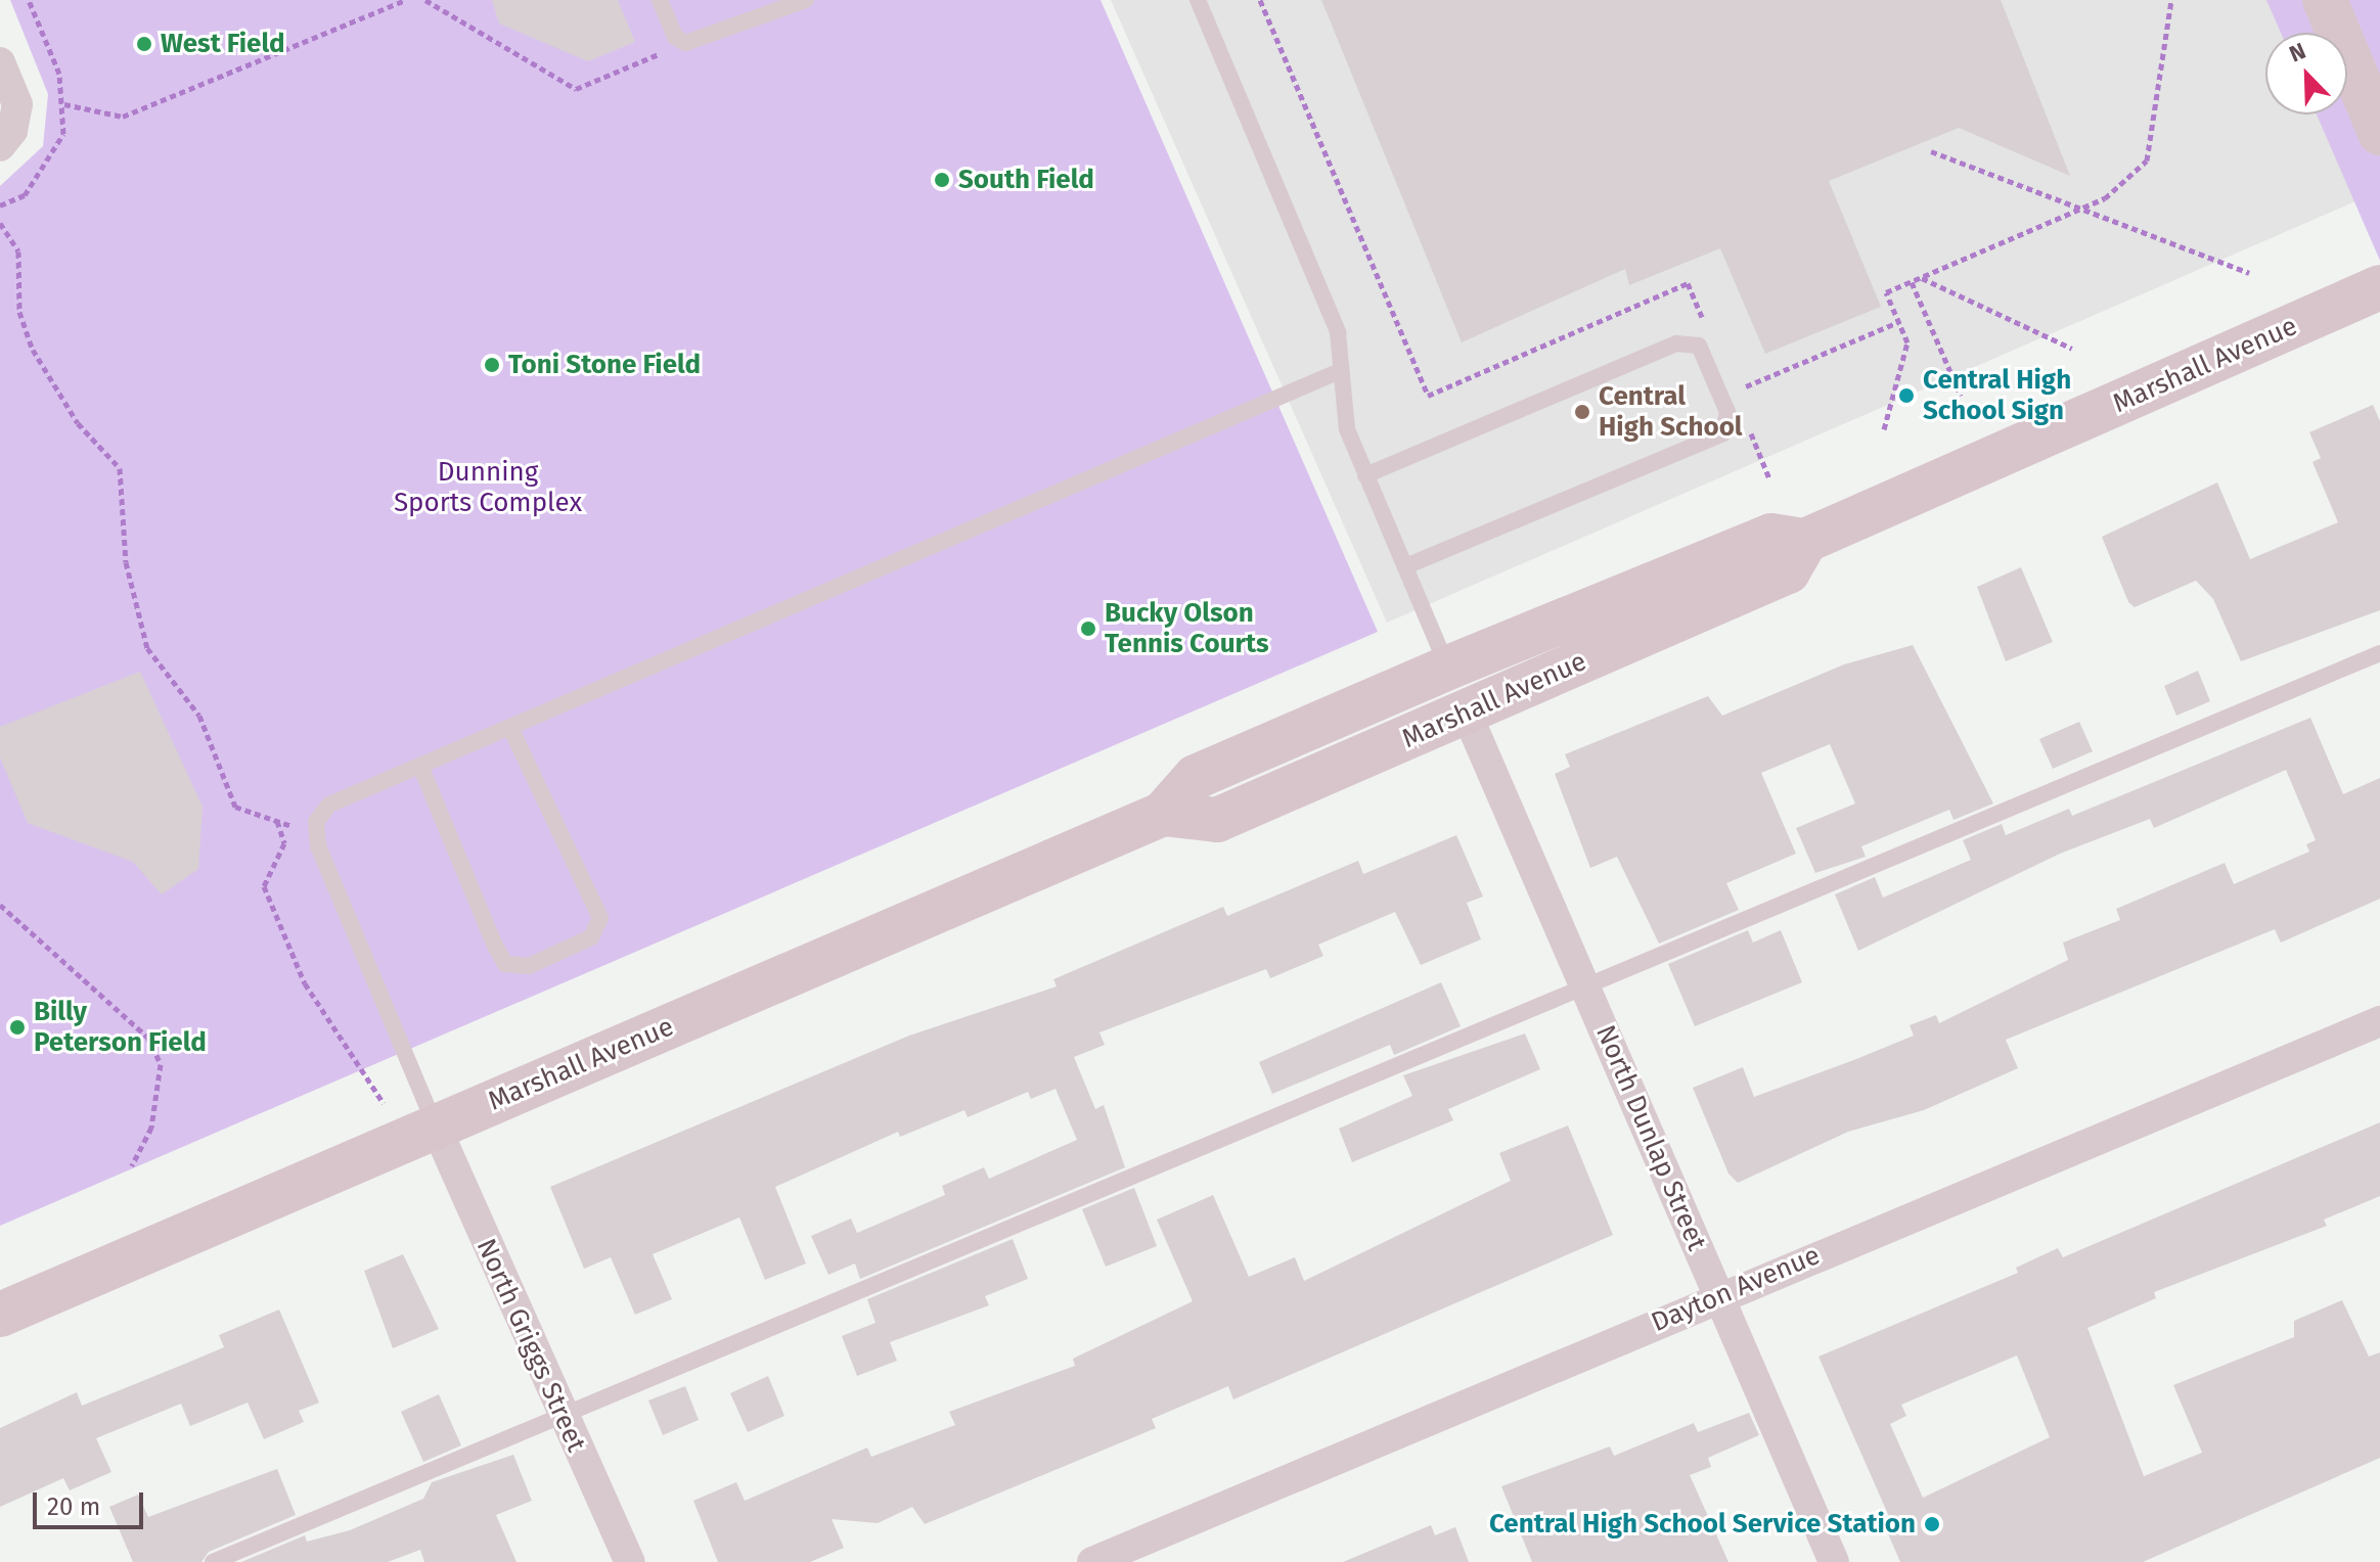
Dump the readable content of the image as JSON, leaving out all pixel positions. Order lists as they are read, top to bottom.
{
  "streets": {
    "street": [
      "Marshall Avenue",
      "North Dunlap Street",
      "Dayton Avenue",
      "North Griggs Street"
    ]
  },
  "crossings": [
    ["Marshall Avenue", "North Dunlap Street"],
    ["Marshall Avenue", "North Griggs Street"],
    ["North Dunlap Street", "Dayton Avenue"]
  ],
  "parks": ["Dunning Sports Complex"],
  "places": [
    "West Field",
    "South Field",
    "Toni Stone Field",
    "Central High School Sign",
    "Central High School",
    "Bucky Olson Tennis Courts",
    "Billy Peterson Field",
    "Central High School Service Station"
  ],
  "scale_bar": "20 m",
  "north": "top left"
}
